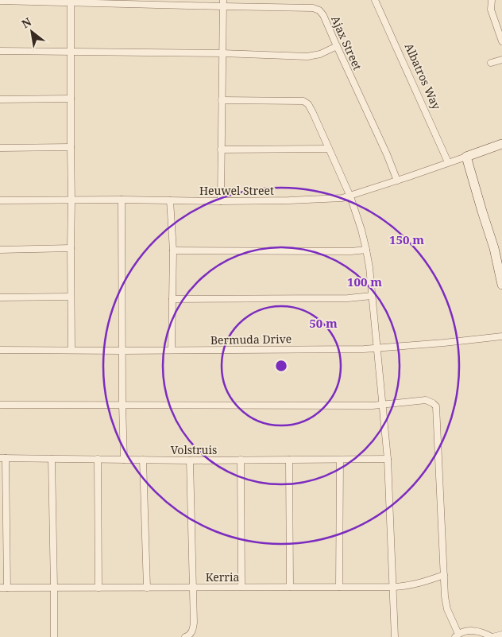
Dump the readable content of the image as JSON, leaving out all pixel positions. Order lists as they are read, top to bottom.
{
  "streets": {
    "street": [
      "Ajax Street",
      "Albatros Way",
      "Heuwel Street",
      "Bermuda Drive",
      "Volstruis",
      "Kerria"
    ]
  },
  "crossings": [
    ["Ajax Street", "Heuwel Street"],
    ["Albatros Way", "Heuwel Street"]
  ],
  "north": "top left",
  "rings": ["150 m", "100 m", "50 m"]
}
